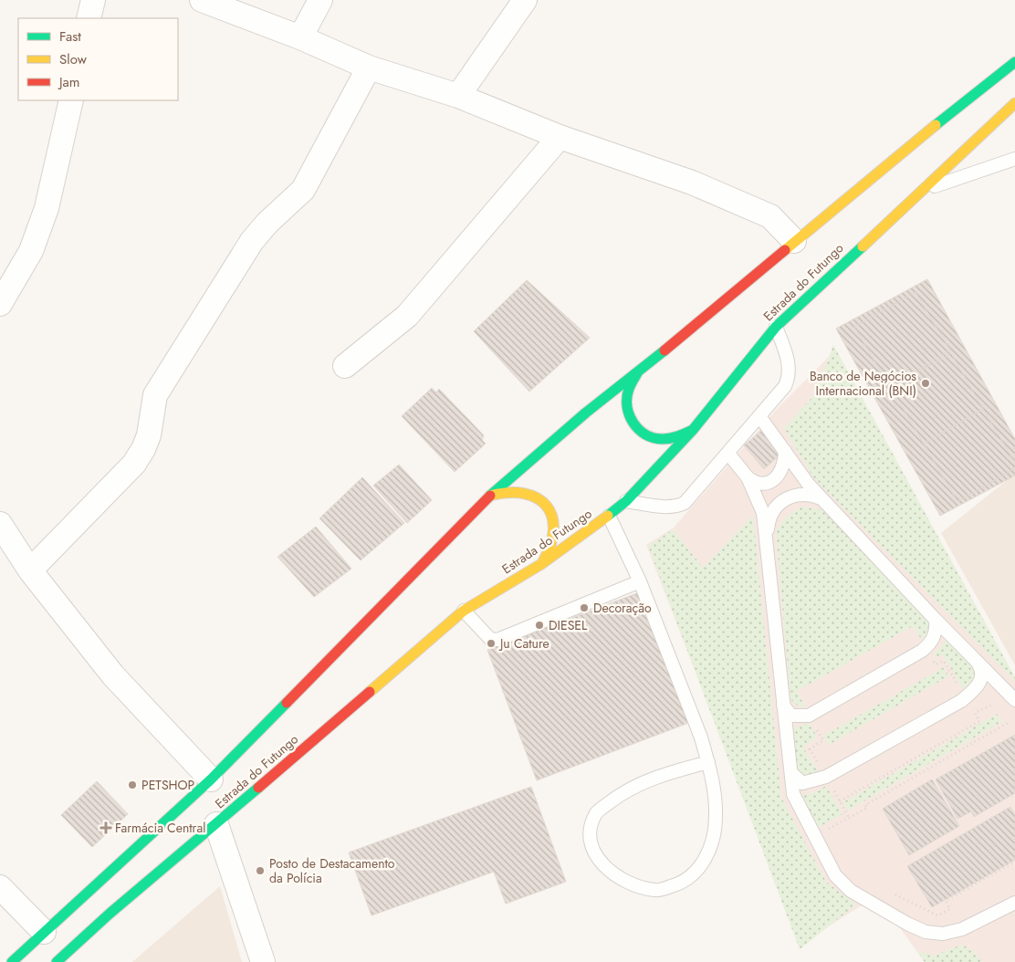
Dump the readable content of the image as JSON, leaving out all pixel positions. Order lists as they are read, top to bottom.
{
  "streets": {
    "highway": ["Estrada do Futungo"]
  },
  "places": {
    "other": [
      "Banco de Negócios Internacional (BNI)",
      "Decoração",
      "DIESEL",
      "Ju Cature",
      "PETSHOP",
      "Posto de Destacamento da Polícia"
    ],
    "health": ["Farmácia Central"]
  },
  "legend": ["Fast", "Slow", "Jam"]
}
